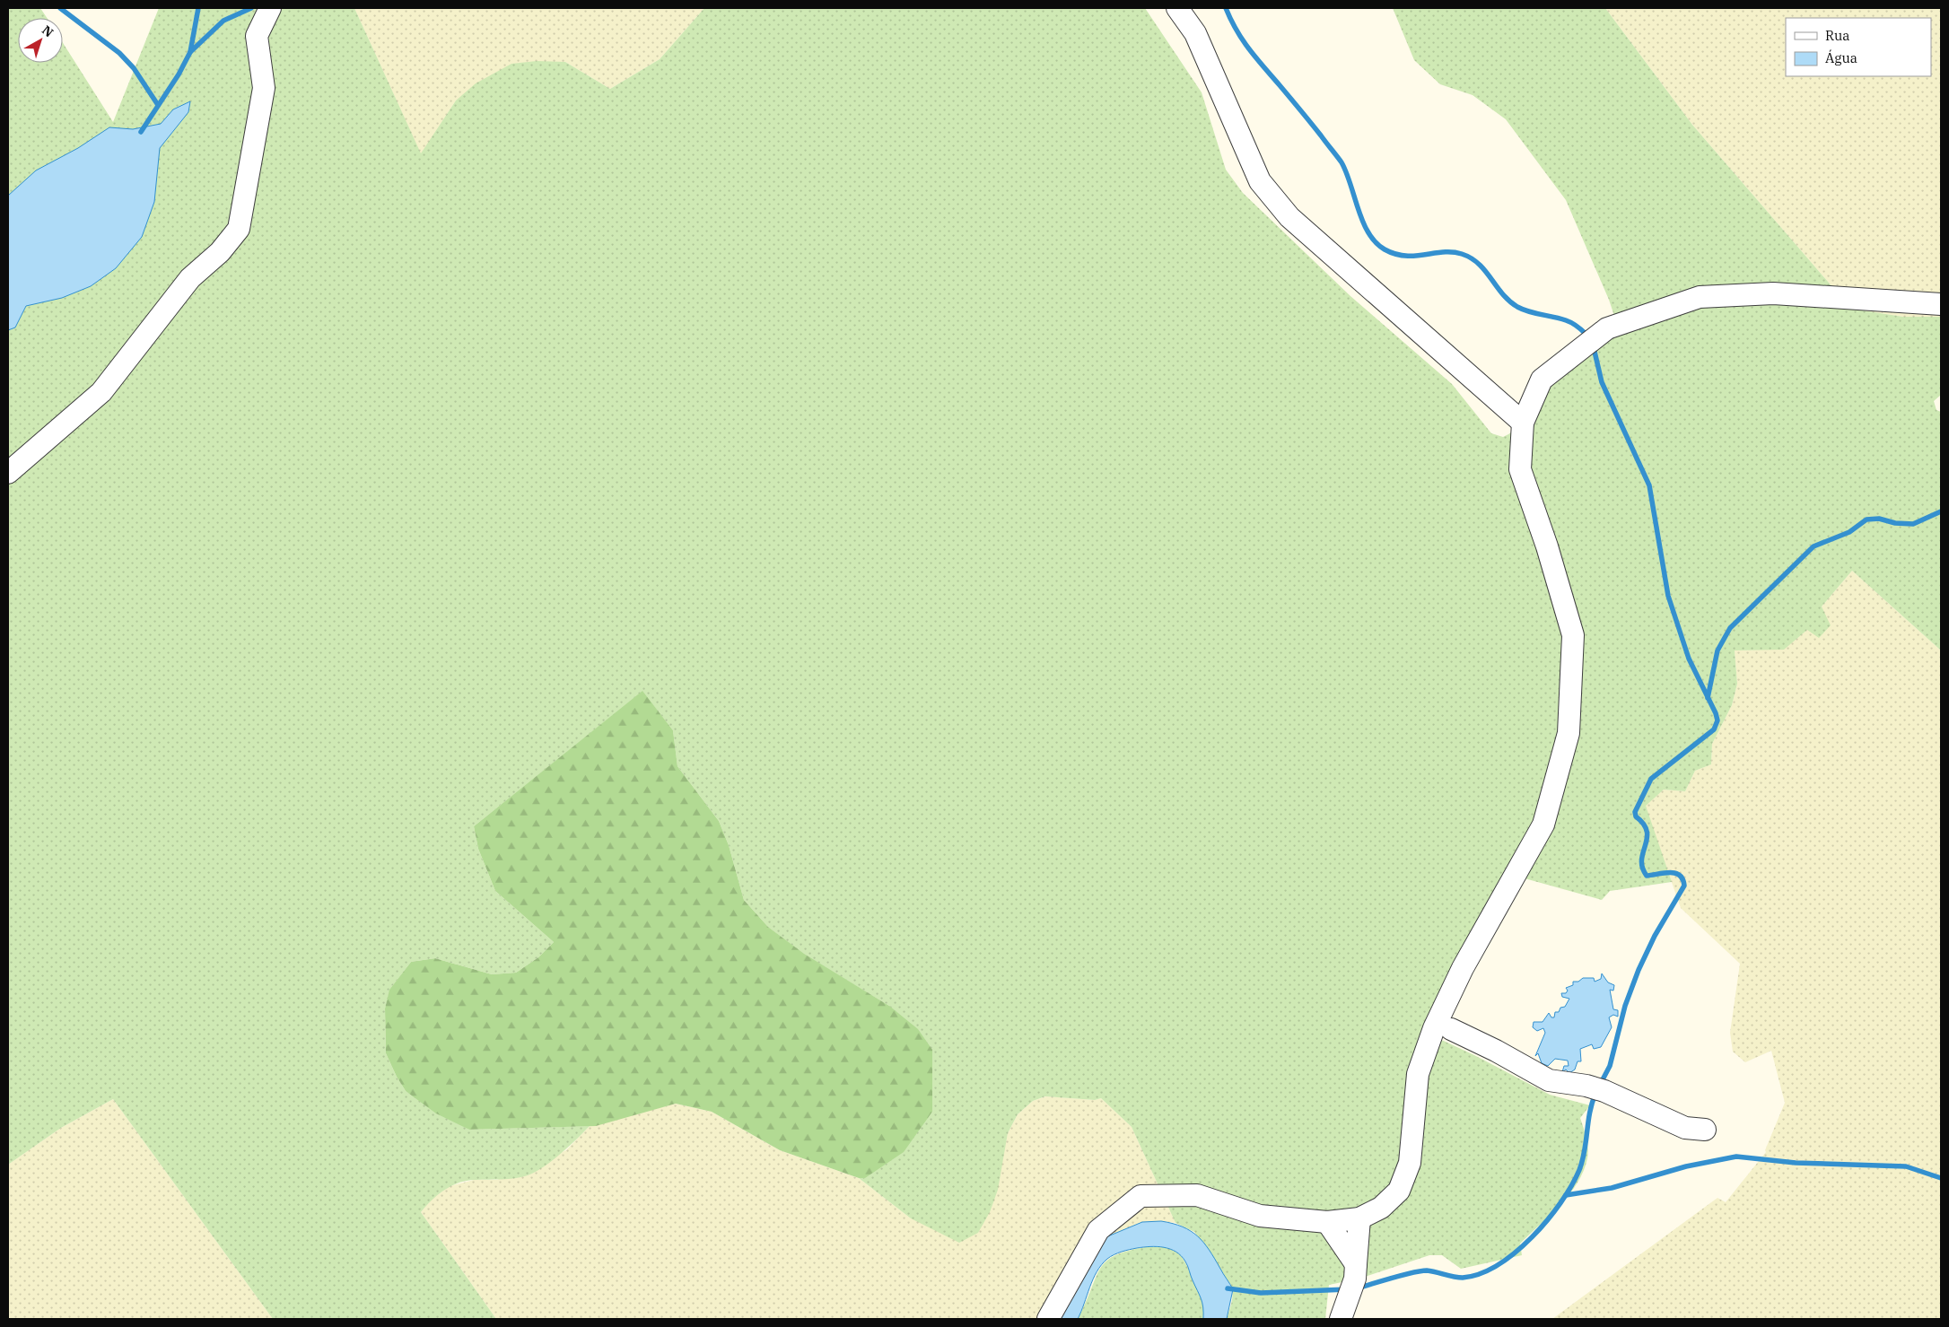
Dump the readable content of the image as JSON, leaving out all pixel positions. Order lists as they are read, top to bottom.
{
  "legend": ["Rua", "Água"],
  "north": "top right"
}
